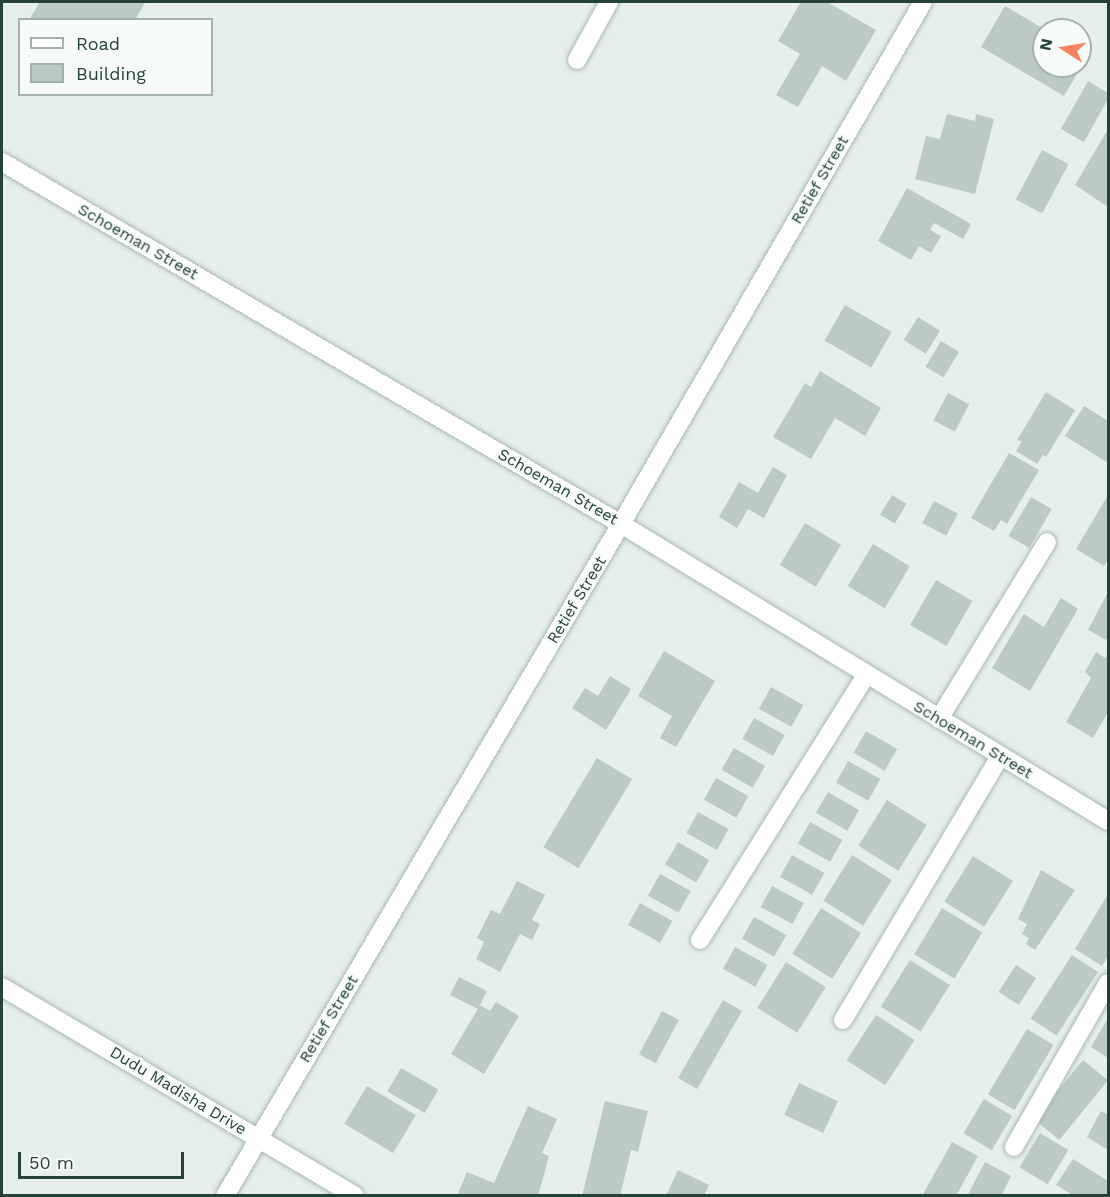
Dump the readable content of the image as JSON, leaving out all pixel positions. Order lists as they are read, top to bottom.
{
  "streets": {
    "street": ["Retief Street", "Schoeman Street", "Dudu Madisha Drive"]
  },
  "crossings": [
    ["Retief Street", "Schoeman Street"],
    ["Retief Street", "Dudu Madisha Drive"]
  ],
  "legend": ["Road", "Building"],
  "scale_bar": "50 m",
  "north": "left"
}
